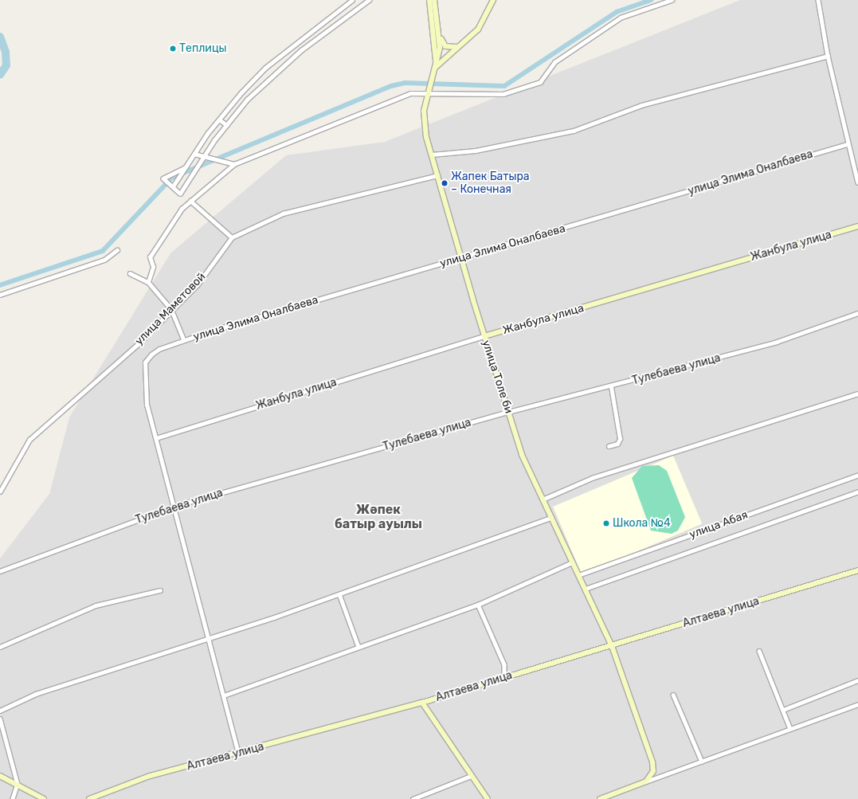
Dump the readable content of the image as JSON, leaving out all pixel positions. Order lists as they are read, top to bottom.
{
  "streets": {
    "street": [
      "улица Элима Оналбаева",
      "Жанбула улица",
      "улица Маметовой",
      "Тулебаева улица",
      "улица Толе би",
      "улица Абая",
      "Алтаева улица"
    ]
  },
  "crossings": [
    ["улица Элима Оналбаева", "Жанбула улица"],
    ["улица Элима Оналбаева", "улица Толе би"],
    ["Жанбула улица", "улица Толе би"],
    ["улица Маметовой", "улица Толе би"],
    ["Тулебаева улица", "улица Толе би"],
    ["улица Толе би", "улица Абая"],
    ["улица Толе би", "Алтаева улица"]
  ],
  "districts": ["Жәпек батыр ауылы"],
  "places": ["Теплицы", "Жапек Батыра – Конечная", "Школа №4"]
}
